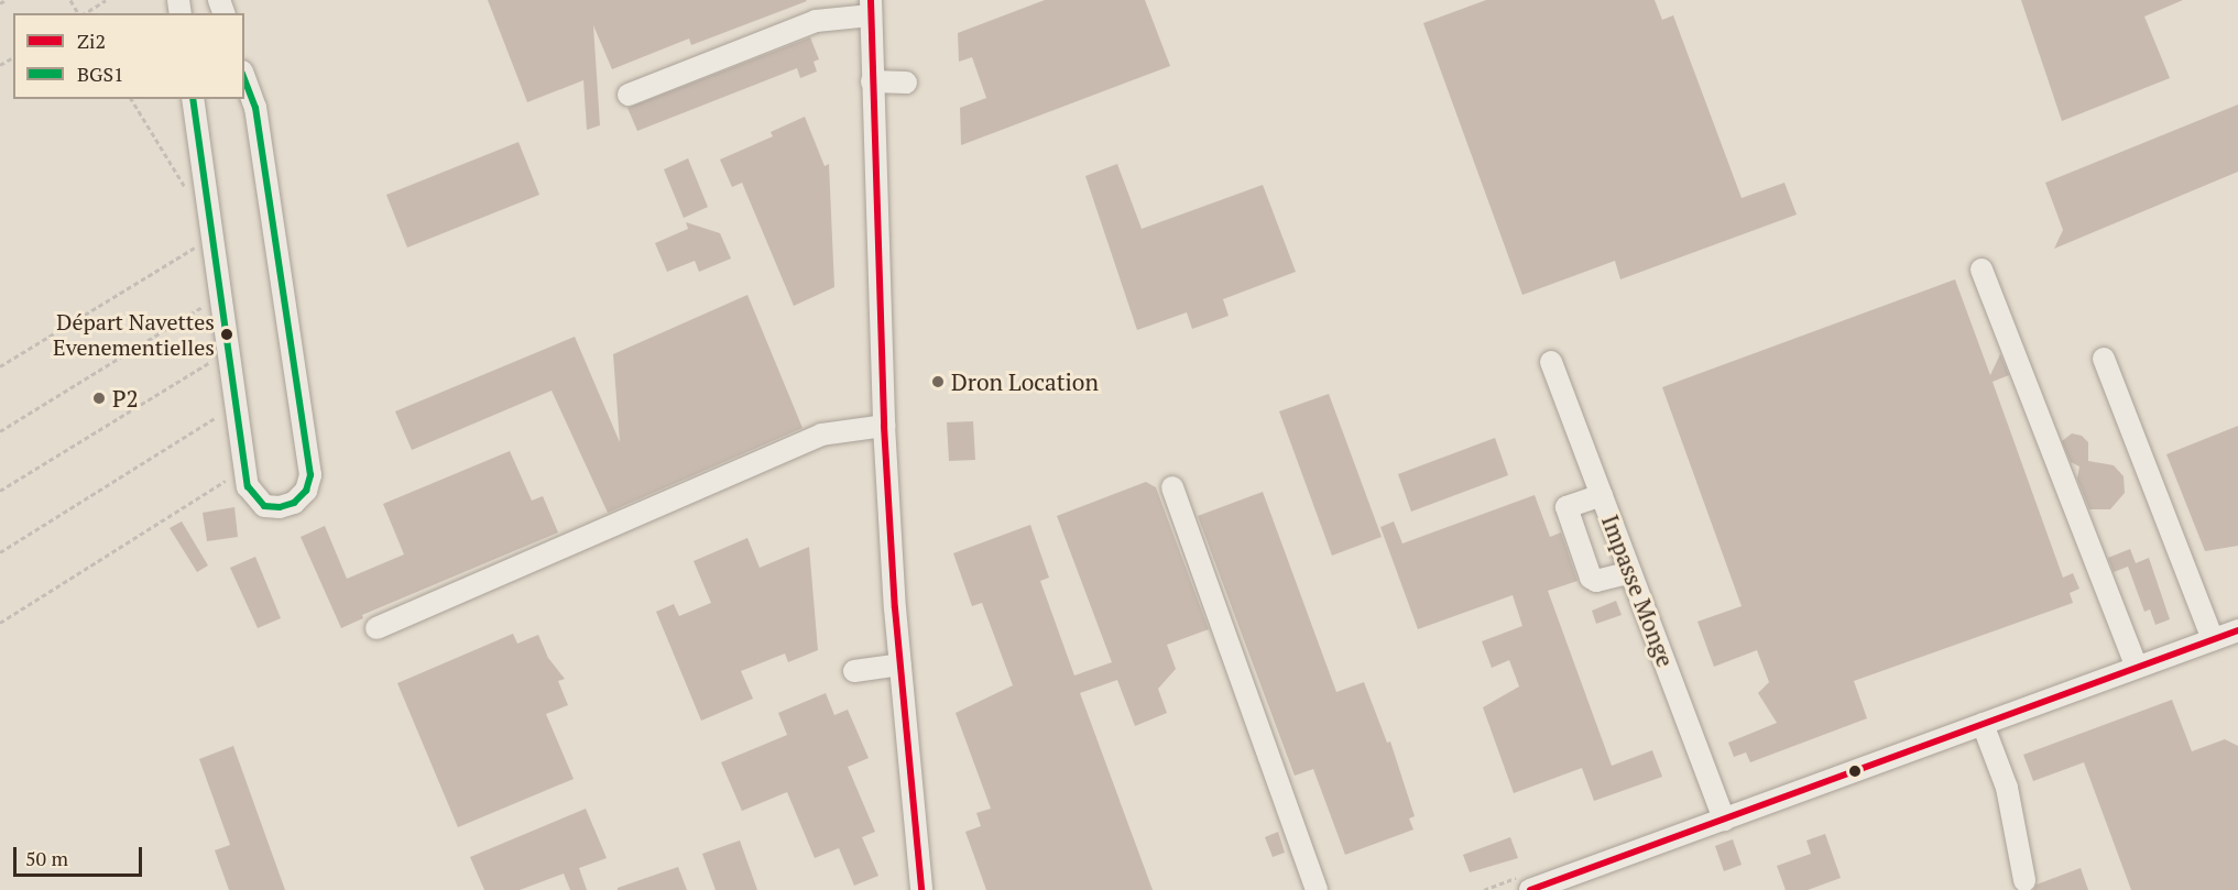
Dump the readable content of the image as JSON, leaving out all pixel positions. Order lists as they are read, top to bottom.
{
  "streets": {
    "street": ["Impasse Monge"]
  },
  "places": ["Départ Navettes Evenementielles", "Dron Location", "P2"],
  "lines": ["transit line Zi2", "transit line BGS1"],
  "legend": ["Zi2", "BGS1"],
  "scale_bar": "50 m"
}
